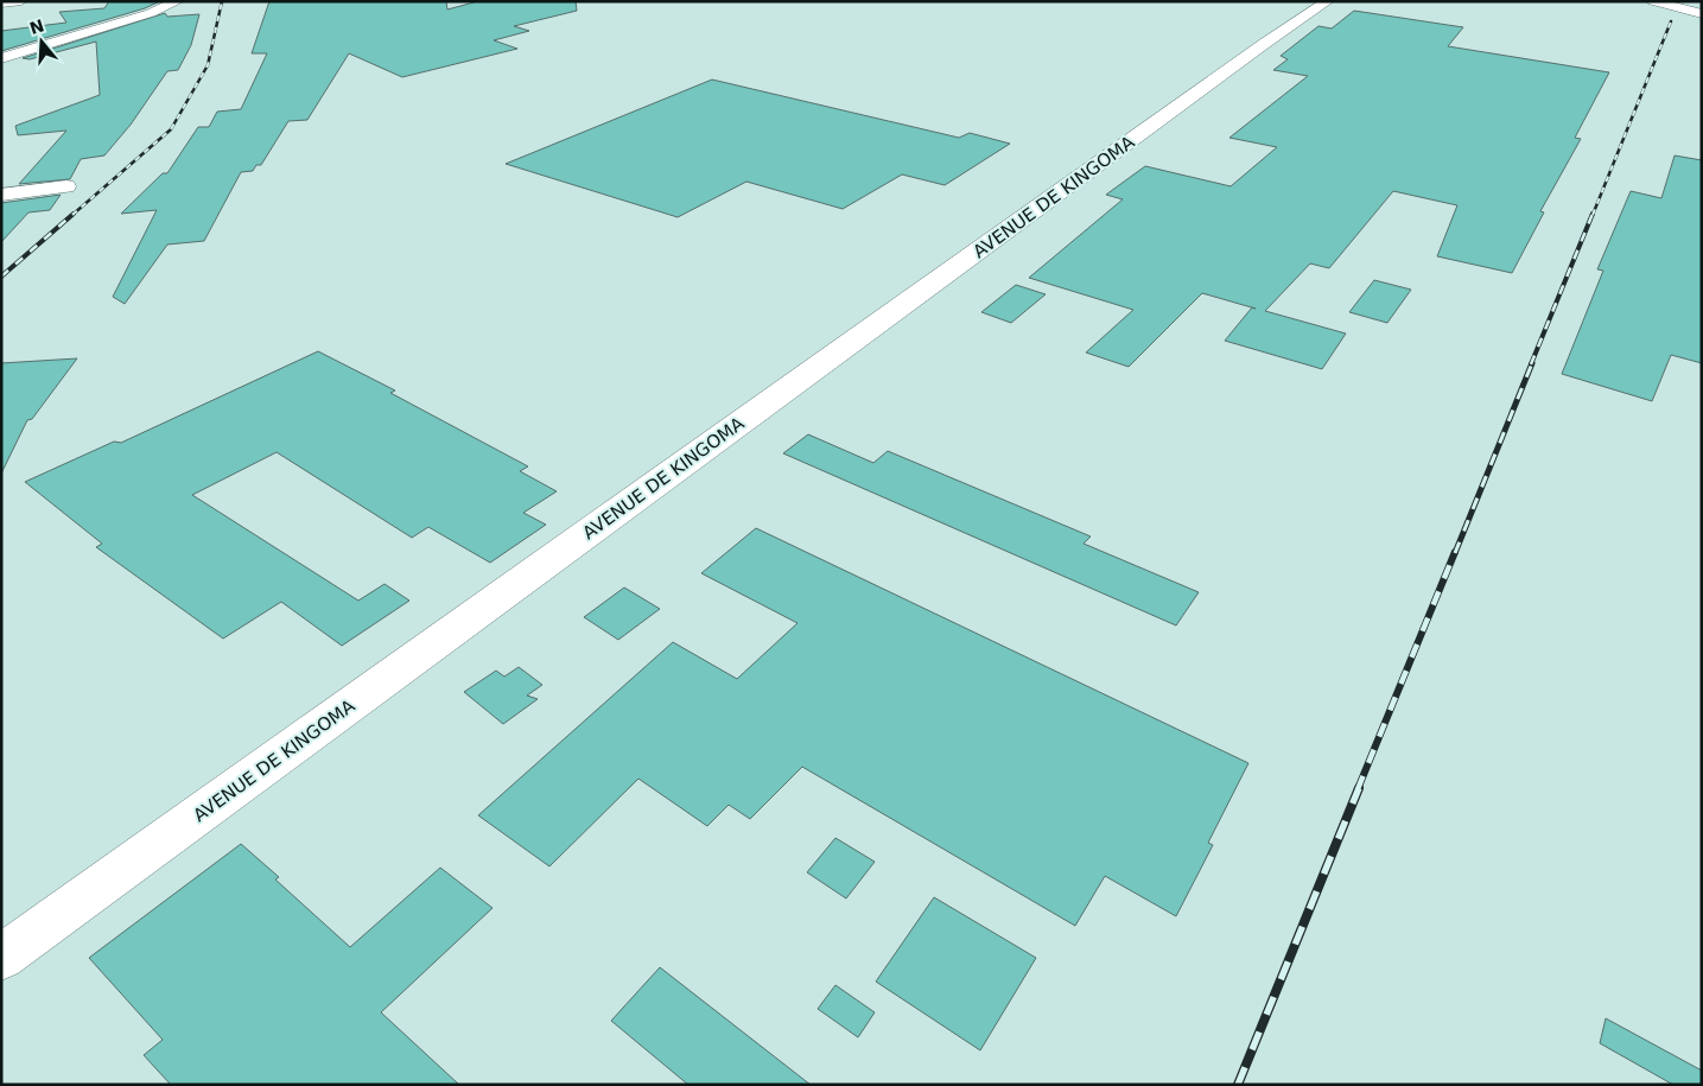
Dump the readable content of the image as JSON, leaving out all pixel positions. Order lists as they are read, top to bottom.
{
  "streets": {
    "street": ["AVENUE DE KINGOMA"]
  },
  "north": "top"
}
